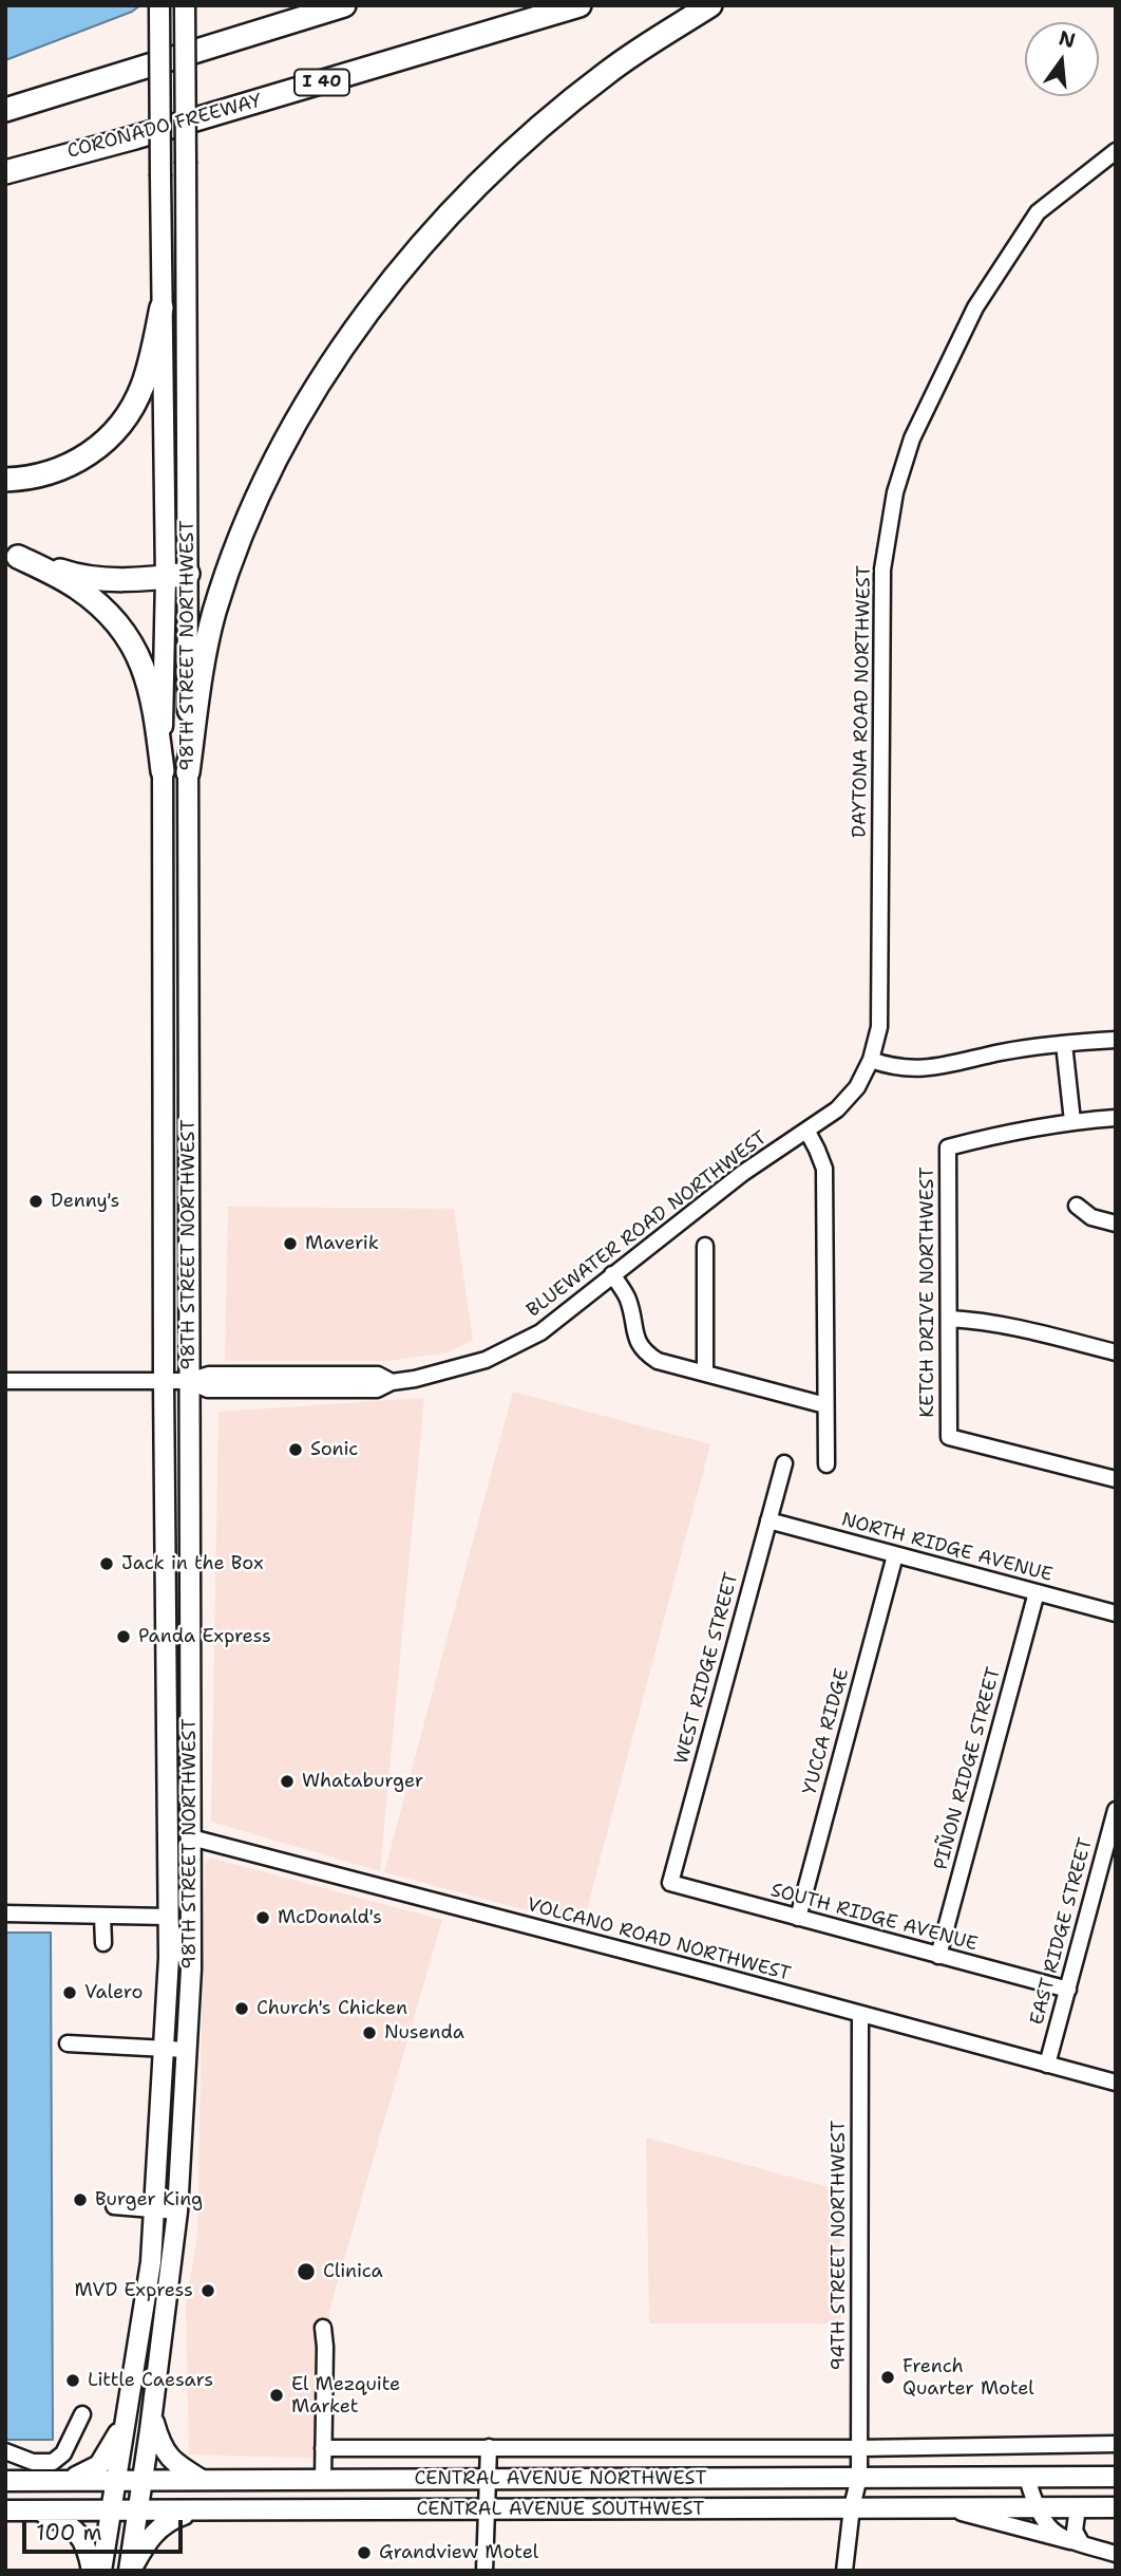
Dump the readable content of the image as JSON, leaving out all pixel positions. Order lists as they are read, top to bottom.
{
  "streets": {
    "highway": ["I 40", "CORONADO FREEWAY"],
    "main road": ["98TH STREET NORTHWEST", "CENTRAL AVENUE NORTHWEST", "CENTRAL AVENUE SOUTHWEST"],
    "street": [
      "DAYTONA ROAD NORTHWEST",
      "BLUEWATER ROAD NORTHWEST",
      "KETCH DRIVE NORTHWEST",
      "NORTH RIDGE AVENUE",
      "WEST RIDGE STREET",
      "YUCCA RIDGE",
      "PIÑON RIDGE STREET",
      "SOUTH RIDGE AVENUE",
      "EAST RIDGE STREET",
      "VOLCANO ROAD NORTHWEST",
      "94TH STREET NORTHWEST"
    ]
  },
  "crossings": [
    ["98TH STREET NORTHWEST", "BLUEWATER ROAD NORTHWEST"],
    ["98TH STREET NORTHWEST", "VOLCANO ROAD NORTHWEST"],
    ["98TH STREET NORTHWEST", "CENTRAL AVENUE NORTHWEST"],
    ["98TH STREET NORTHWEST", "CENTRAL AVENUE SOUTHWEST"],
    ["DAYTONA ROAD NORTHWEST", "BLUEWATER ROAD NORTHWEST"],
    ["NORTH RIDGE AVENUE", "WEST RIDGE STREET"],
    ["NORTH RIDGE AVENUE", "YUCCA RIDGE"],
    ["NORTH RIDGE AVENUE", "PIÑON RIDGE STREET"],
    ["WEST RIDGE STREET", "SOUTH RIDGE AVENUE"],
    ["YUCCA RIDGE", "SOUTH RIDGE AVENUE"],
    ["PIÑON RIDGE STREET", "SOUTH RIDGE AVENUE"],
    ["SOUTH RIDGE AVENUE", "EAST RIDGE STREET"],
    ["EAST RIDGE STREET", "VOLCANO ROAD NORTHWEST"],
    ["VOLCANO ROAD NORTHWEST", "94TH STREET NORTHWEST"],
    ["94TH STREET NORTHWEST", "CENTRAL AVENUE NORTHWEST"],
    ["94TH STREET NORTHWEST", "CENTRAL AVENUE SOUTHWEST"]
  ],
  "places": [
    "Denny's",
    "Maverik",
    "Sonic",
    "Jack in the Box",
    "Panda Express",
    "Whataburger",
    "McDonald's",
    "Valero",
    "Church's Chicken",
    "Nusenda",
    "Burger King",
    "Clinica",
    "MVD Express",
    "French Quarter Motel",
    "Little Caesars",
    "El Mezquite Market",
    "Grandview Motel"
  ],
  "scale_bar": "100 m",
  "north": "top"
}
